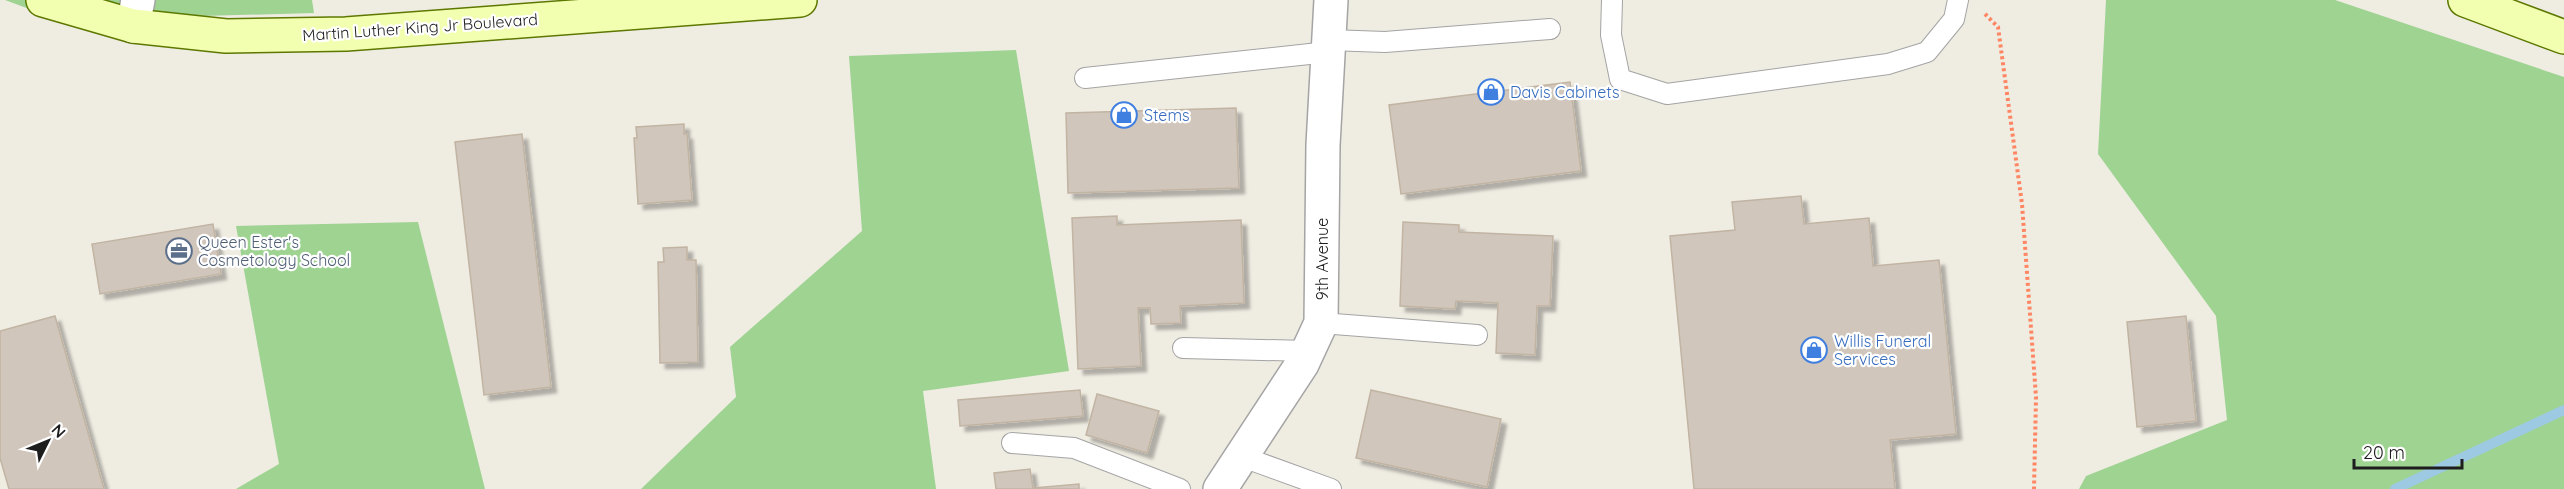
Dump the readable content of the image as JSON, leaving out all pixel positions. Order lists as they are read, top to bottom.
{
  "streets": {
    "main road": ["Martin Luther King Jr Boulevard"],
    "street": ["9th Avenue"]
  },
  "places": {
    "shop": ["Davis Cabinets", "Stems", "Willis Funeral Services"],
    "office": ["Queen Ester's Cosmetology School"]
  },
  "scale_bar": "20 m",
  "north": "top right"
}
